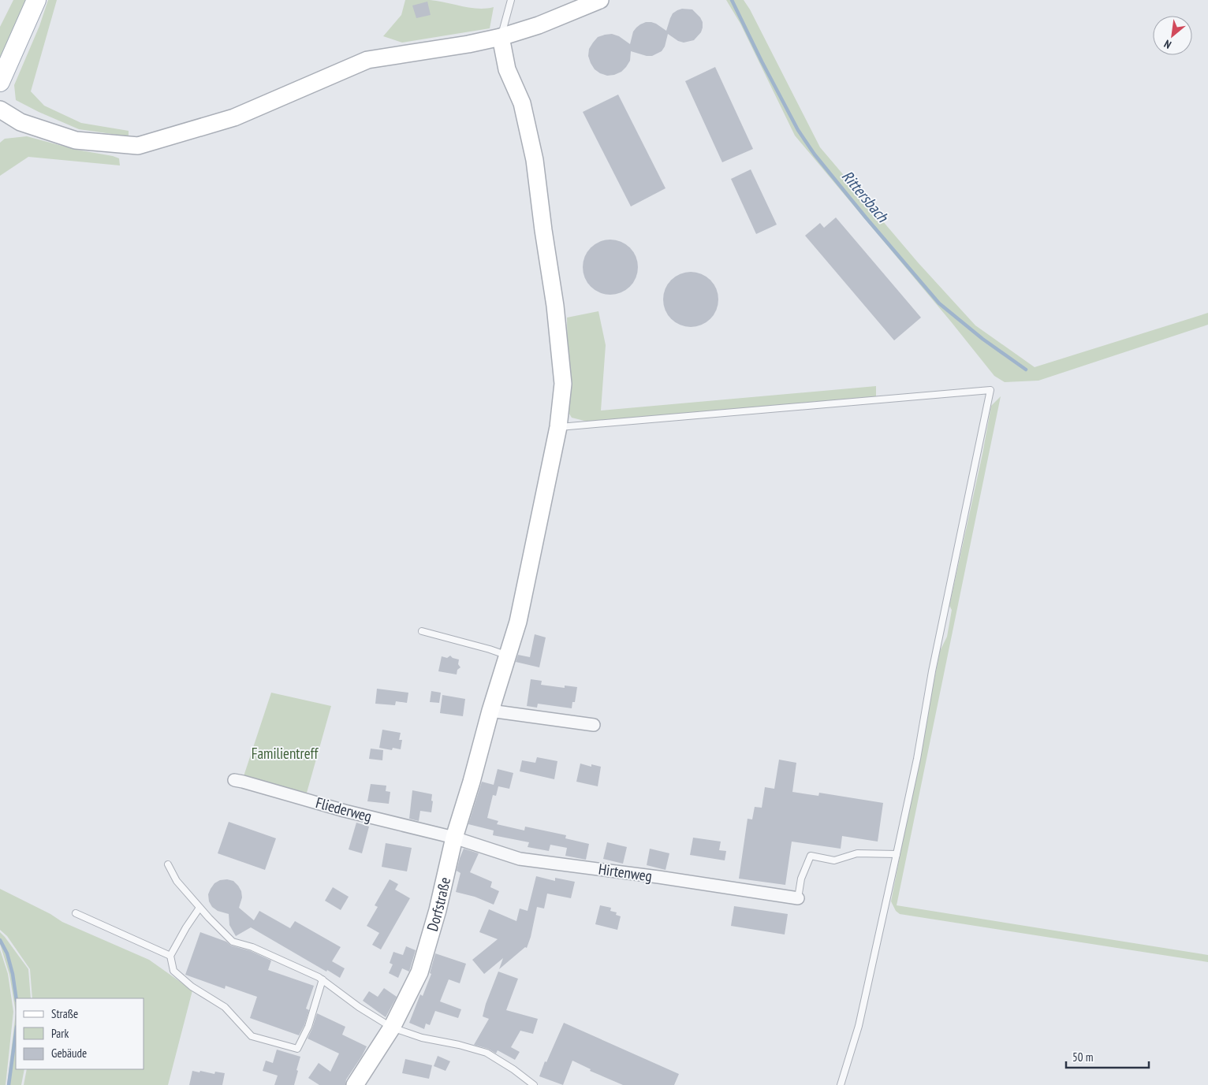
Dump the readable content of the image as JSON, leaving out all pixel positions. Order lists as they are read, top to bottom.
{
  "streets": {
    "street": ["Fliederweg", "Hirtenweg", "Dorfstraße"]
  },
  "crossings": [
    ["Fliederweg", "Hirtenweg"],
    ["Fliederweg", "Dorfstraße"],
    ["Hirtenweg", "Dorfstraße"]
  ],
  "water": ["Rittersbach"],
  "parks": ["Familientreff"],
  "legend": ["Straße", "Park", "Gebäude"],
  "scale_bar": "50 m",
  "north": "bottom left"
}
